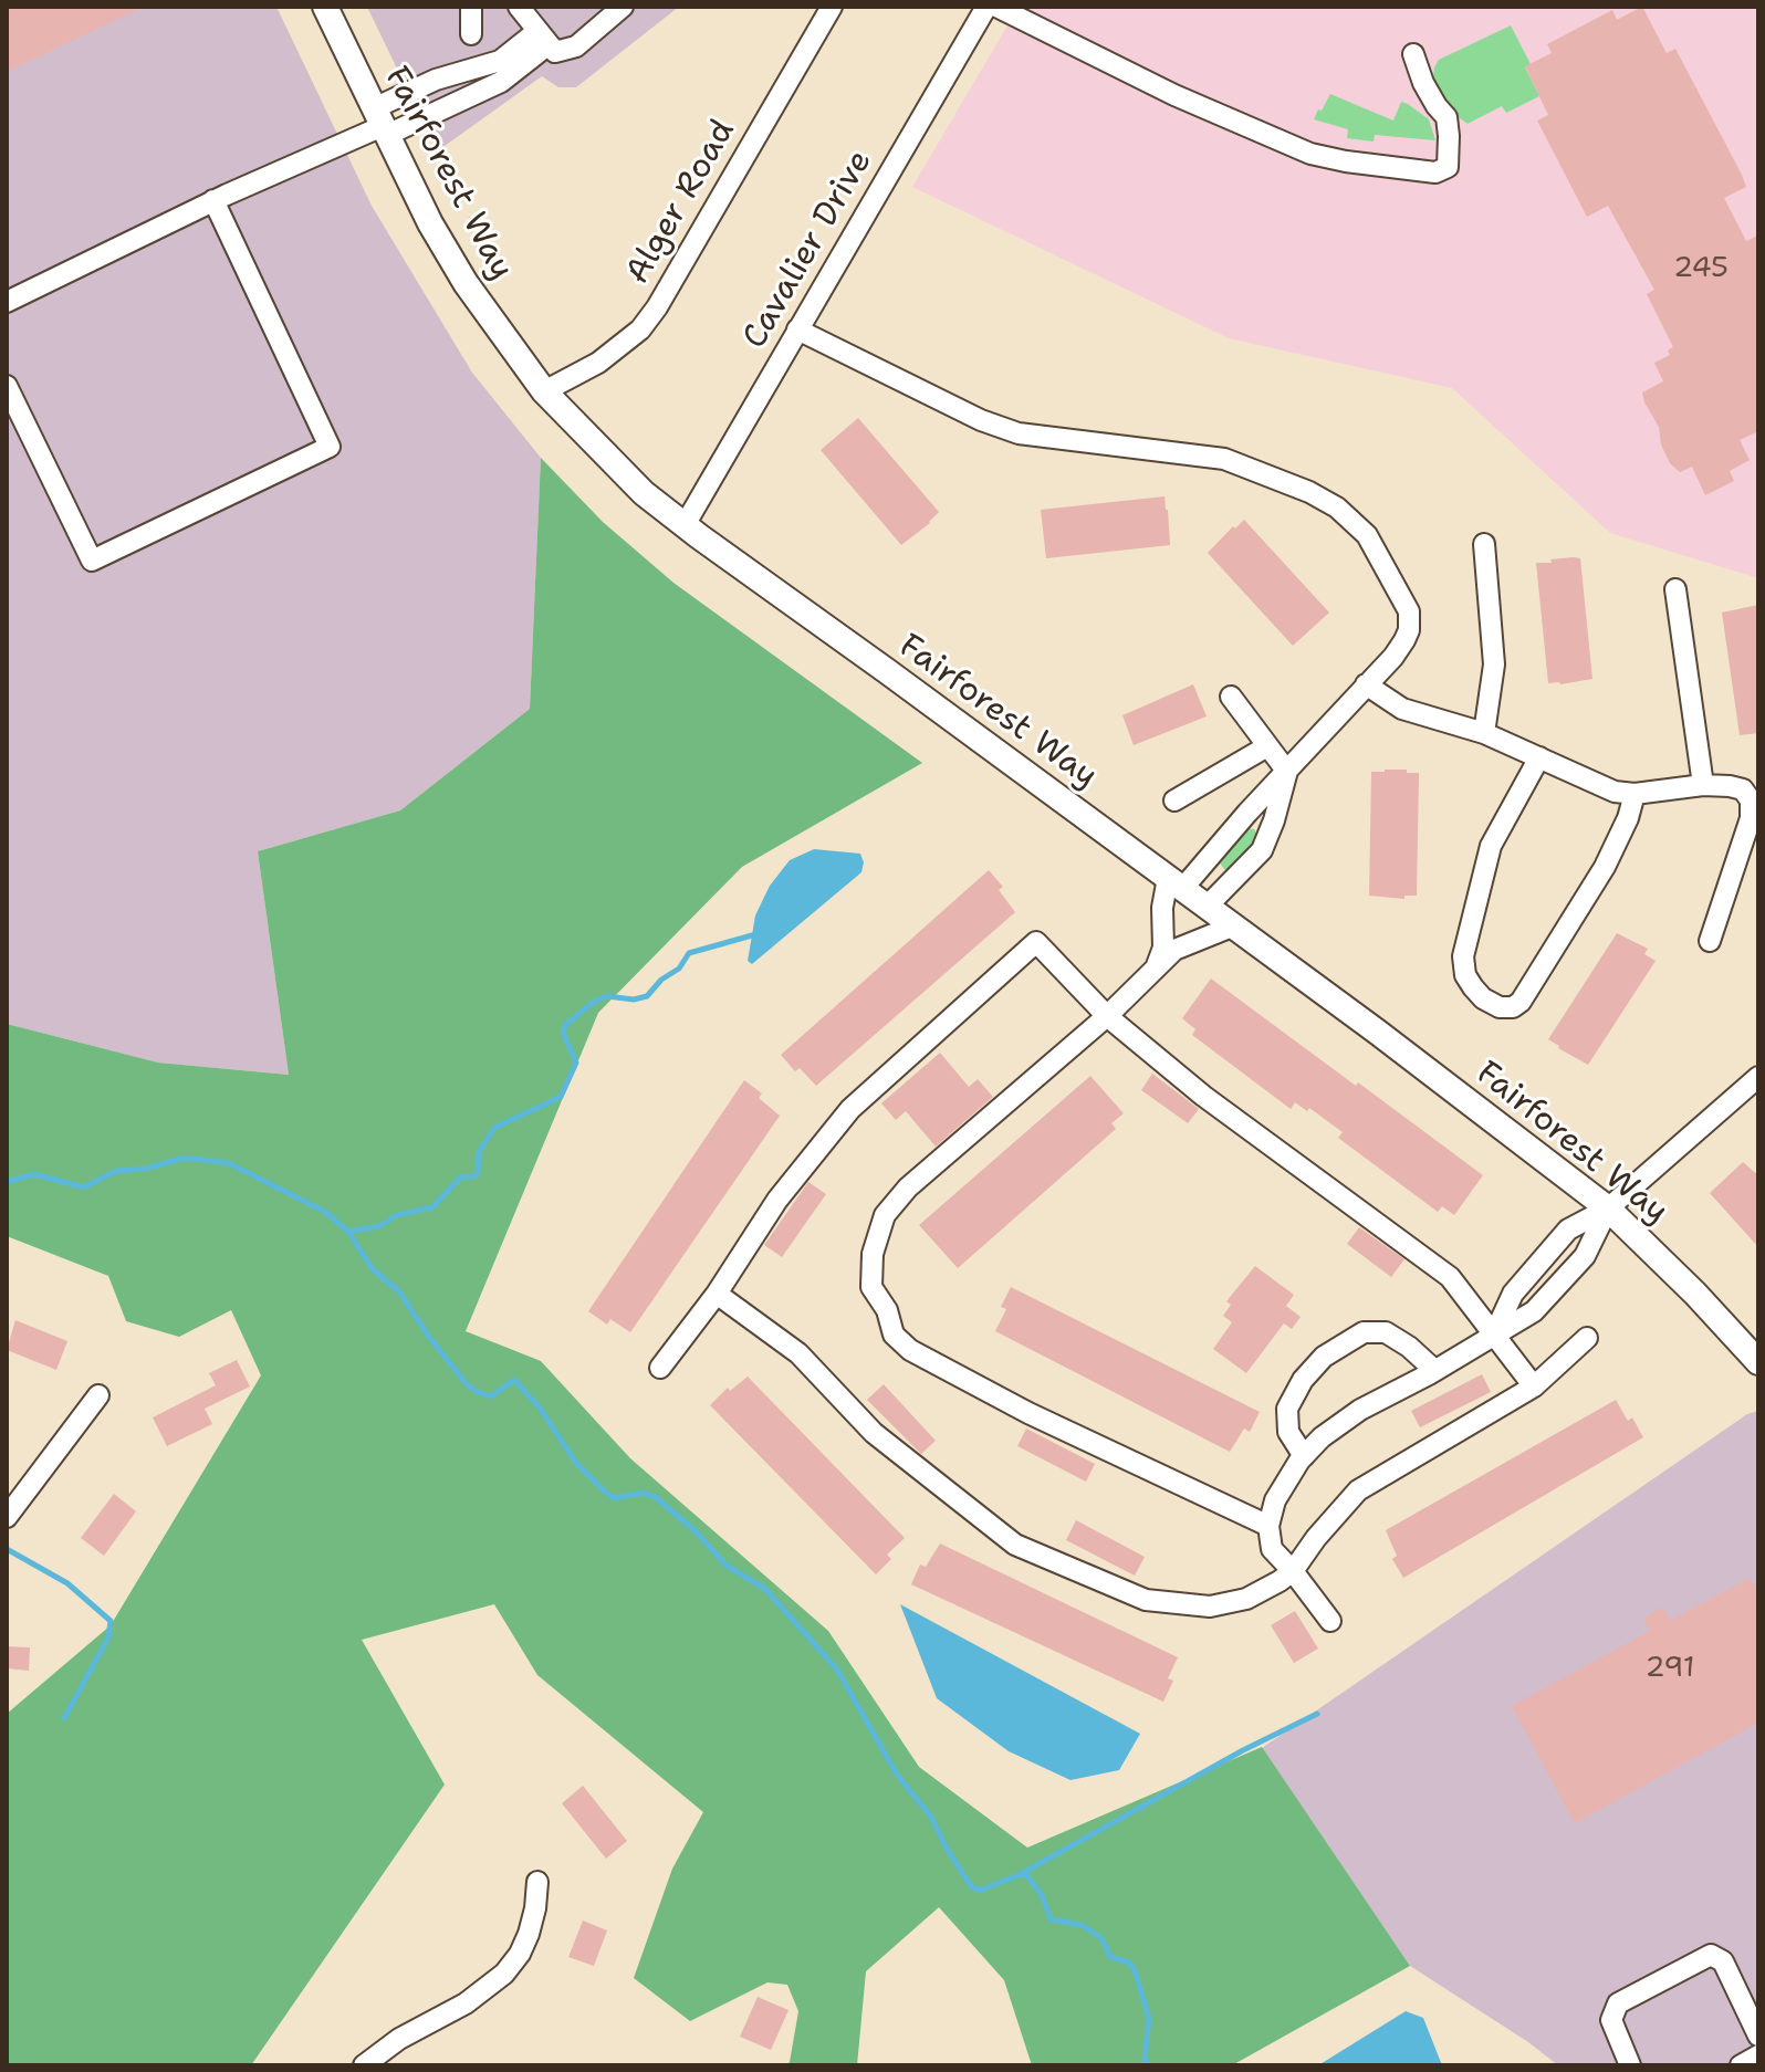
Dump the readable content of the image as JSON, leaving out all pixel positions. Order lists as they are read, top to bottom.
{
  "streets": {
    "main road": ["Fairforest Way"],
    "street": ["Alger Road", "Cavalier Drive"]
  },
  "crossings": [
    ["Fairforest Way", "Alger Road"],
    ["Fairforest Way", "Cavalier Drive"]
  ],
  "house_numbers": ["245", "291"]
}
